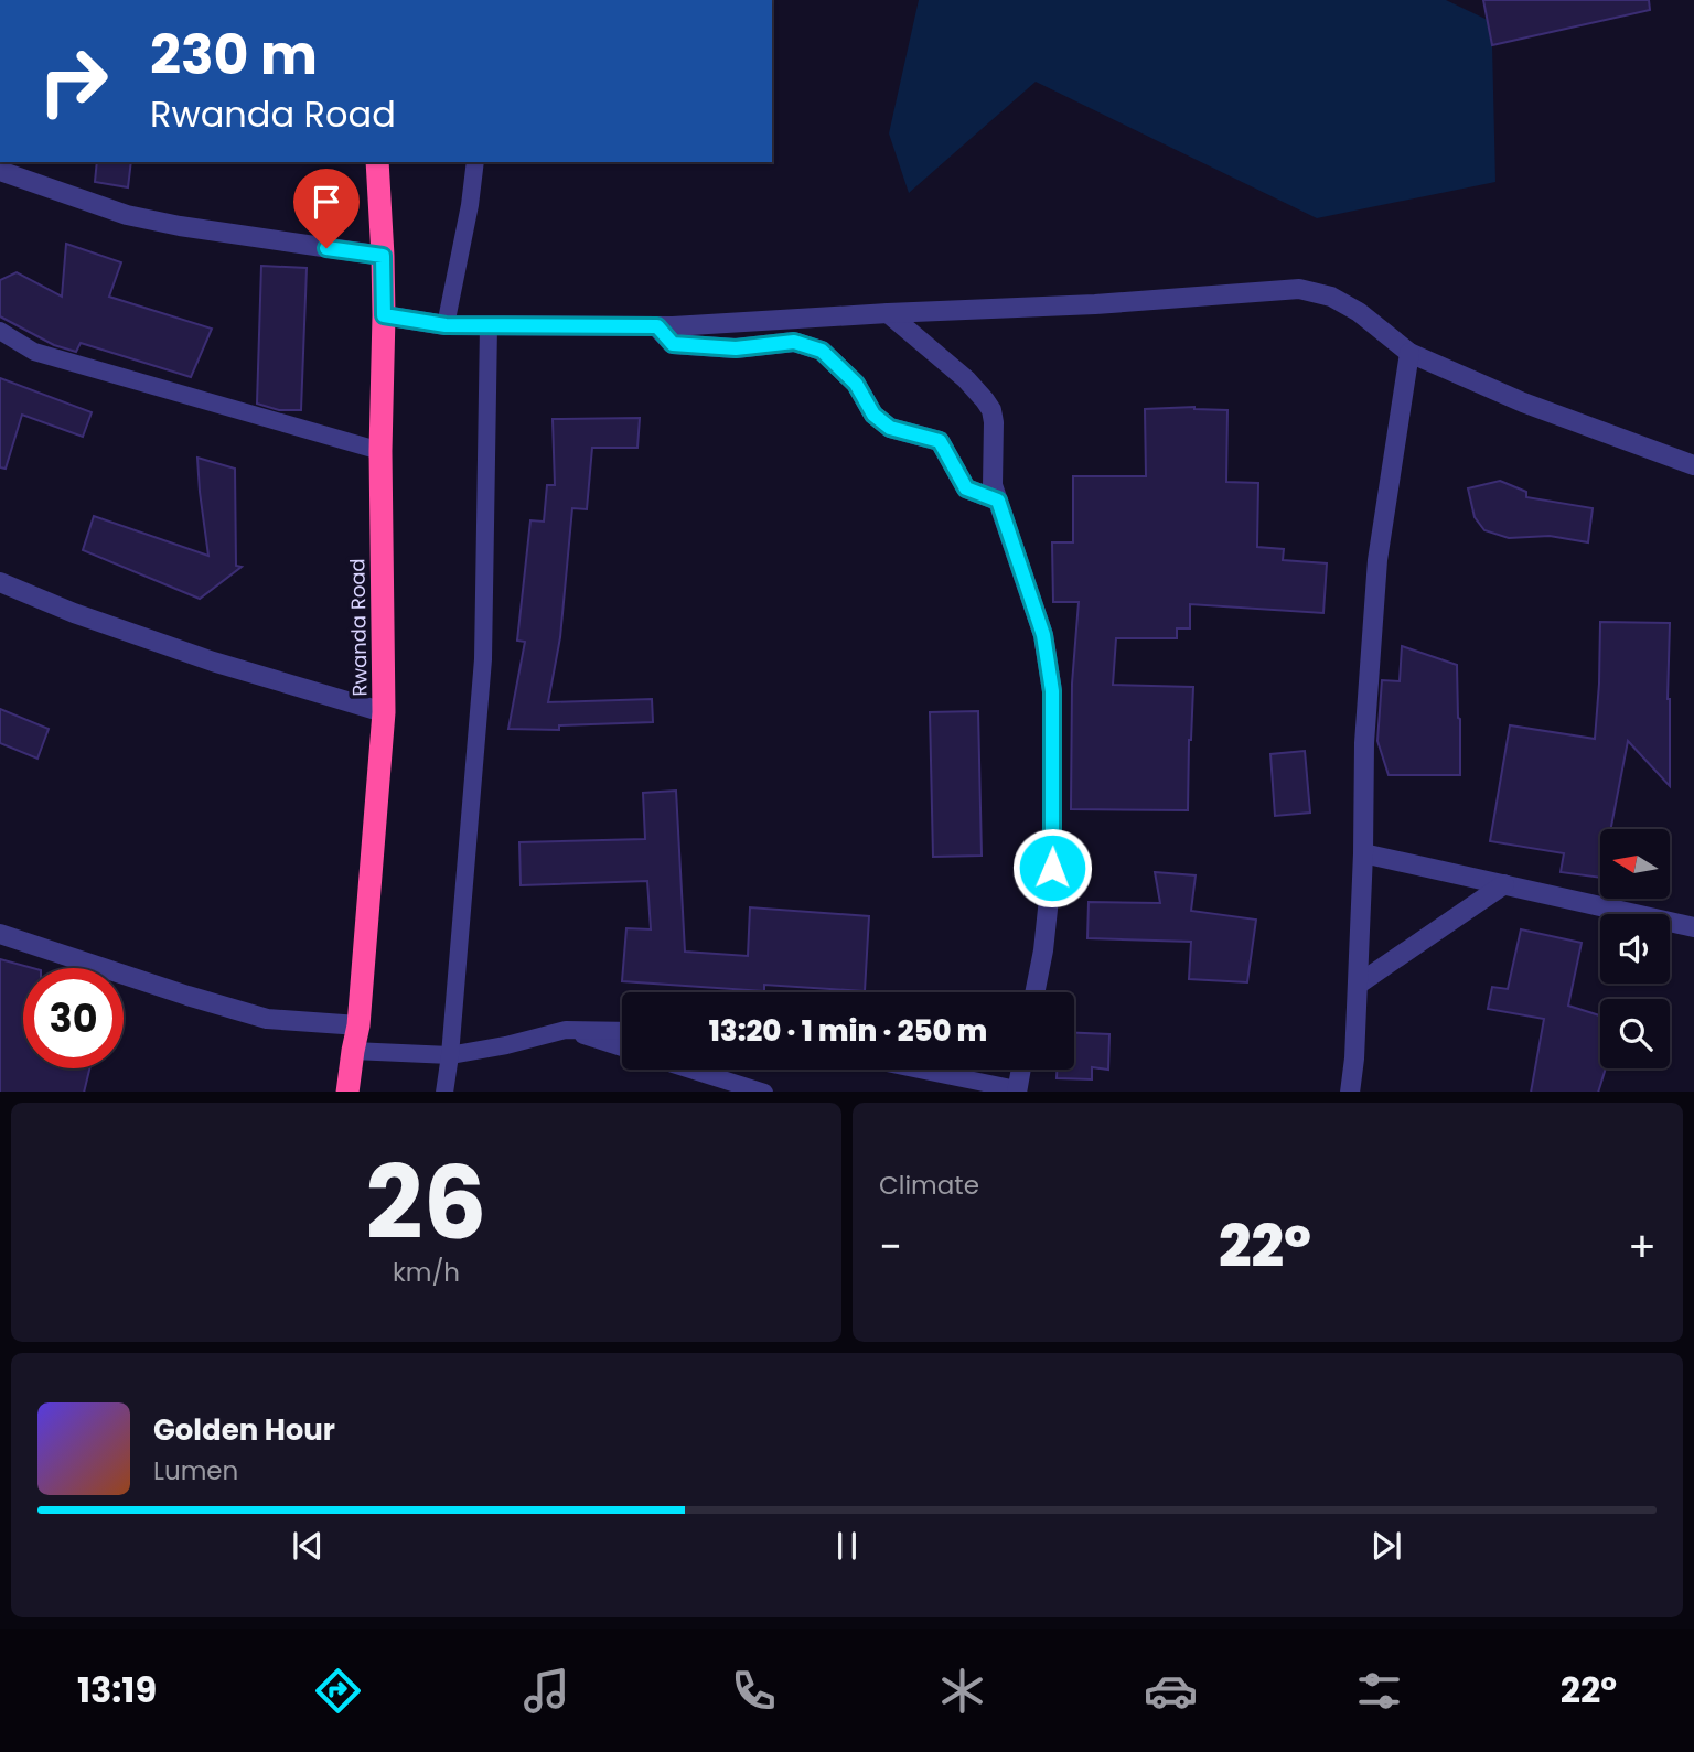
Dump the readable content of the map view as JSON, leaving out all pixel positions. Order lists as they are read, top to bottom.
{
  "streets": {
    "highway": ["Rwanda Road"]
  },
  "north": "left",
  "page": {
    "turn": ["230 m", "Rwanda Road"],
    "limit": "30",
    "trip": "13:20 · 1 min · 250 m",
    "tile": [
      ["26", "km/h"],
      "Climate"
    ],
    "heat": ["−", "22°", "+"],
    "song": ["Golden Hour", "Lumen"],
    "tabs": ["13:19", "22°"]
  }
}
